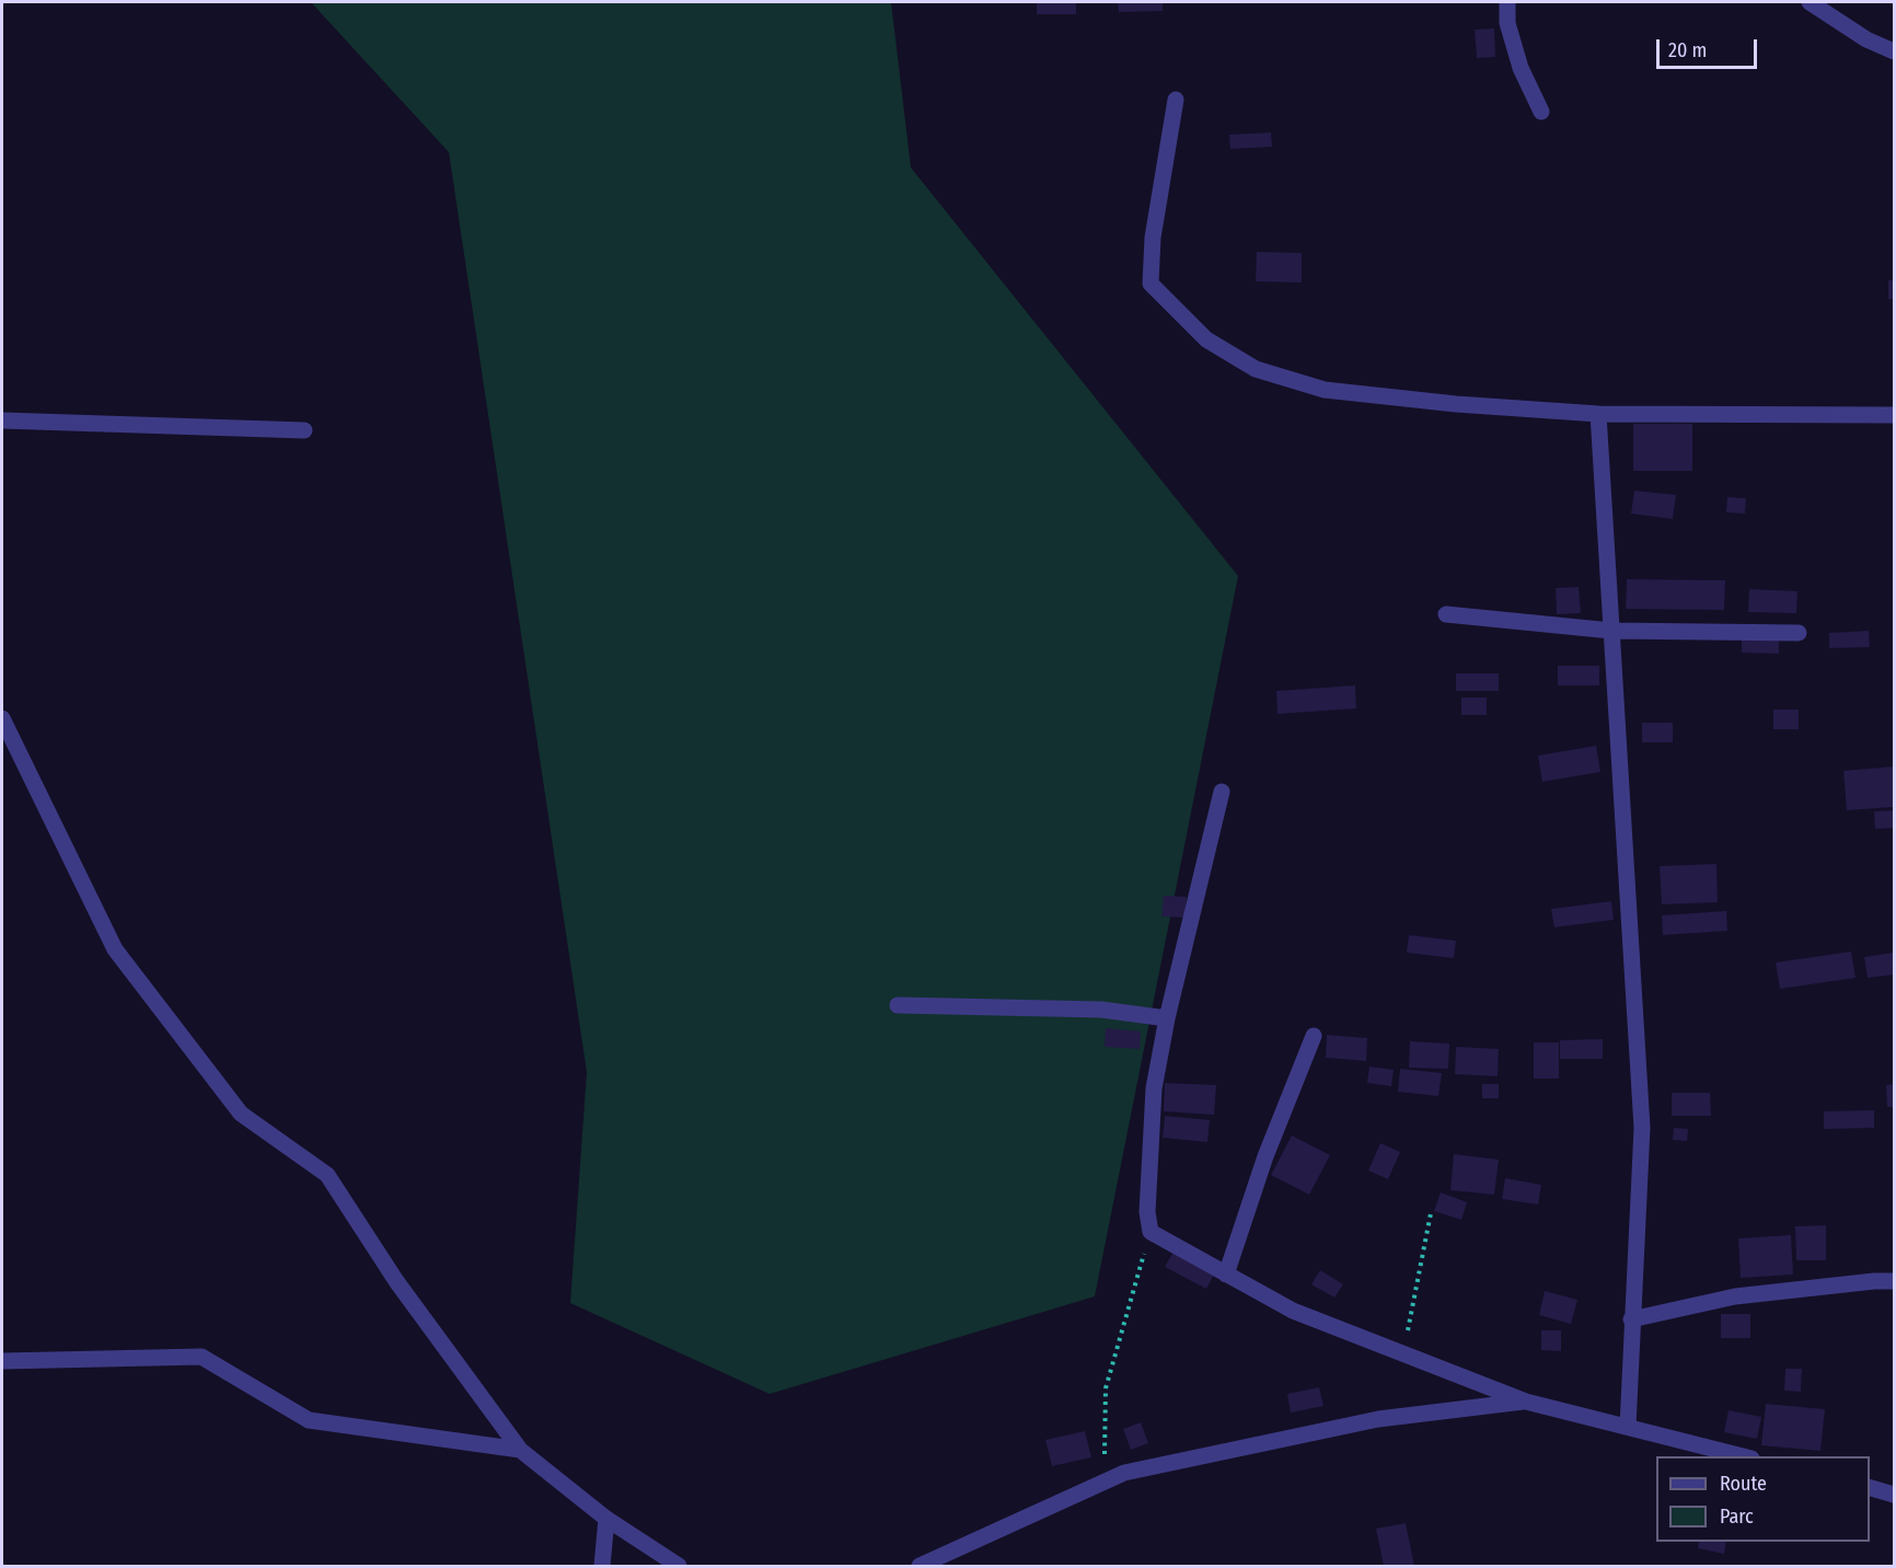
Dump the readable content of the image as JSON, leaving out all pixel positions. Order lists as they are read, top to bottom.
{
  "legend": ["Route", "Parc"],
  "scale_bar": "20 m"
}
